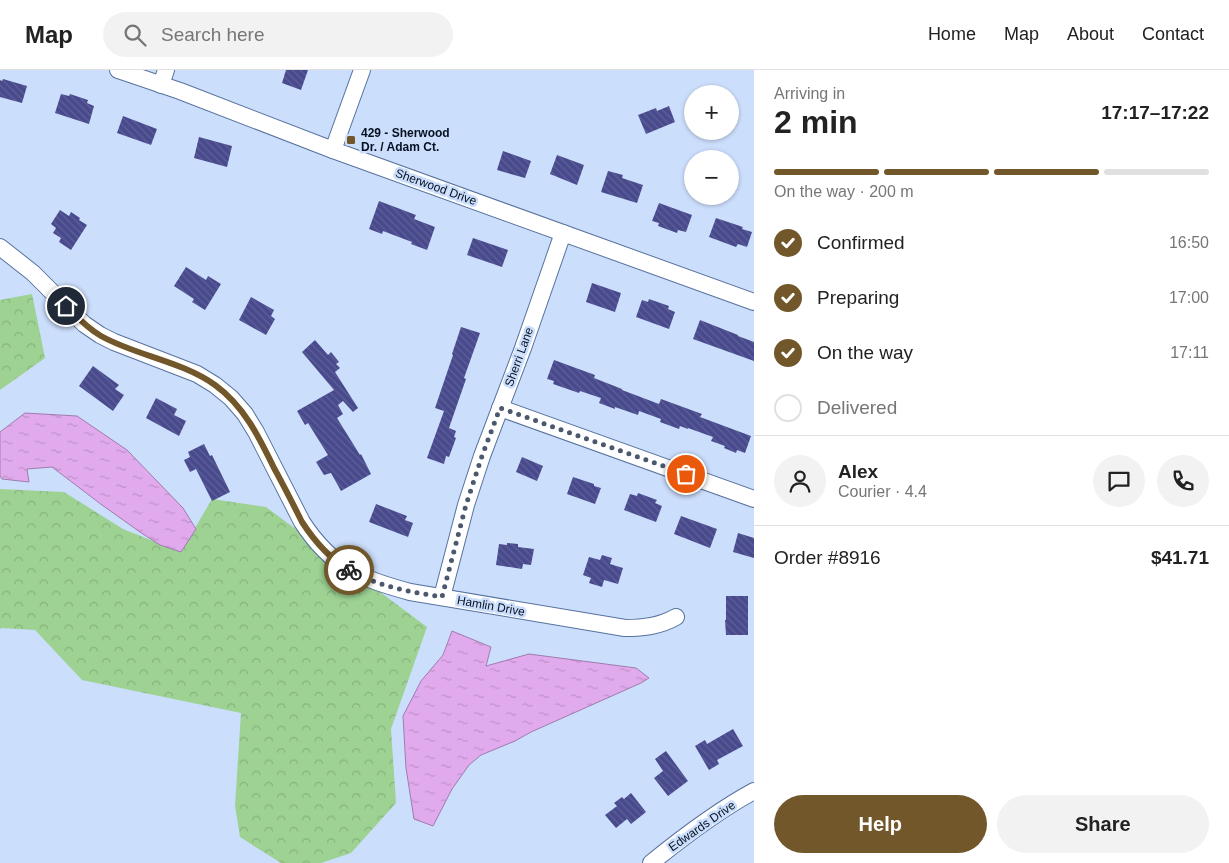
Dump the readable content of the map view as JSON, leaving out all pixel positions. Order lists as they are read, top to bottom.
{
  "streets": {
    "street": [
      "Sherwood Drive",
      "Sherri Lane",
      "Hamlin Drive",
      "Edwards Drive"
    ]
  },
  "crossings": [
    ["Sherwood Drive", "Sherri Lane"],
    ["Sherri Lane", "Hamlin Drive"]
  ],
  "places": {
    "transit": ["429 - Sherwood Dr. / Adam Ct."]
  },
  "page": {
    "header": "Map",
    "search": "Search here",
    "nav": [
      "Home",
      "Map",
      "About",
      "Contact"
    ],
    "heading": ["2 min", "Arriving in", "17:17–17:22"],
    "panel": [
      "Alex",
      "Courier · 4.4",
      "Order #8916",
      "$41.71"
    ],
    "map_buttons": ["+", "−"],
    "bar": "On the way · 200 m",
    "list": [
      ["Confirmed", "16:50"],
      ["Preparing", "17:00"],
      ["On the way", "17:11"],
      "Delivered"
    ],
    "buttons": ["Help", "Share"]
  }
}
